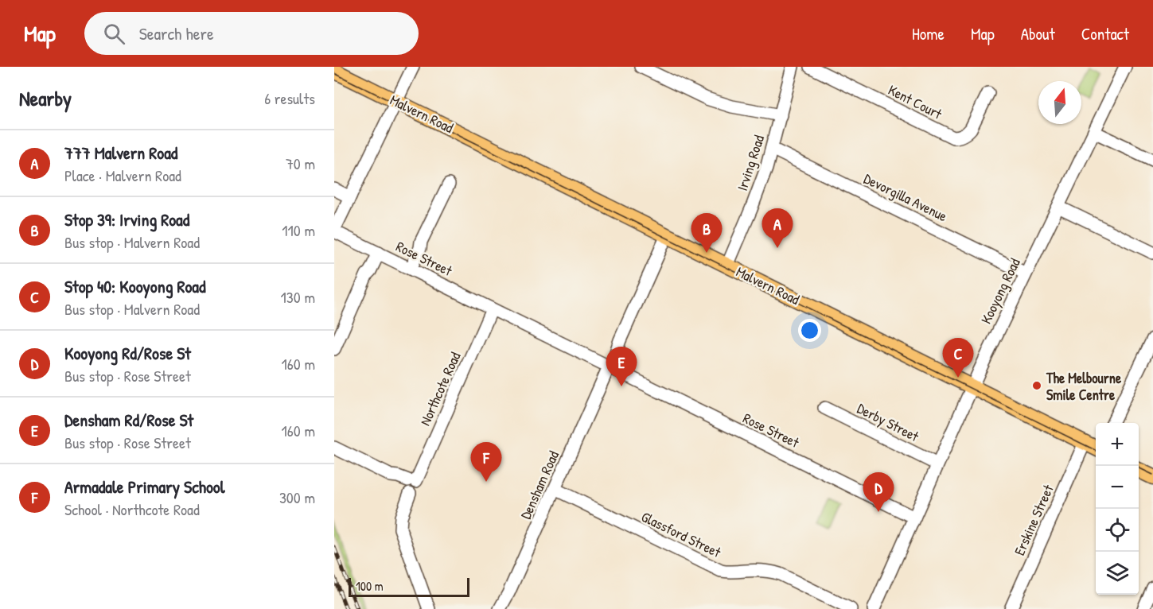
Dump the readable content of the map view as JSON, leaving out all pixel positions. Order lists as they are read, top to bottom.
{
  "streets": {
    "main road": ["Malvern Road"],
    "street": [
      "Kent Court",
      "Irving Road",
      "Devorgilla Avenue",
      "Rose Street",
      "Kooyong Road",
      "Northcote Road",
      "Derby Street",
      "Densham Road",
      "Erskine Street",
      "Glassford Street"
    ]
  },
  "crossings": [
    ["Malvern Road", "Irving Road"],
    ["Malvern Road", "Kooyong Road"],
    ["Malvern Road", "Densham Road"],
    ["Malvern Road", "Erskine Street"],
    ["Irving Road", "Devorgilla Avenue"],
    ["Devorgilla Avenue", "Kooyong Road"],
    ["Rose Street", "Kooyong Road"],
    ["Rose Street", "Northcote Road"],
    ["Rose Street", "Densham Road"],
    ["Kooyong Road", "Derby Street"],
    ["Densham Road", "Glassford Street"]
  ],
  "places": ["The Melbourne Smile Centre"],
  "scale_bar": "100 m",
  "north": "top",
  "page": {
    "header": "Map",
    "search": "Search here",
    "nav": [
      "Home",
      "Map",
      "About",
      "Contact"
    ],
    "heading": ["Nearby", "6 results"],
    "list": [
      {
        "mark": "A",
        "name": "777 Malvern Road",
        "note": "Place · Malvern Road",
        "value": "70 m"
      },
      {
        "mark": "B",
        "name": "Stop 39: Irving Road",
        "note": "Bus stop · Malvern Road",
        "value": "110 m"
      },
      {
        "mark": "C",
        "name": "Stop 40: Kooyong Road",
        "note": "Bus stop · Malvern Road",
        "value": "130 m"
      },
      {
        "mark": "D",
        "name": "Kooyong Rd/Rose St",
        "note": "Bus stop · Rose Street",
        "value": "160 m"
      },
      {
        "mark": "E",
        "name": "Densham Rd/Rose St",
        "note": "Bus stop · Rose Street",
        "value": "160 m"
      },
      {
        "mark": "F",
        "name": "Armadale Primary School",
        "note": "School · Northcote Road",
        "value": "300 m"
      }
    ],
    "pins": [
      "A",
      "B",
      "C",
      "E",
      "F",
      "D"
    ],
    "map_buttons": ["+", "−"],
    "scale": "100 m"
  }
}
